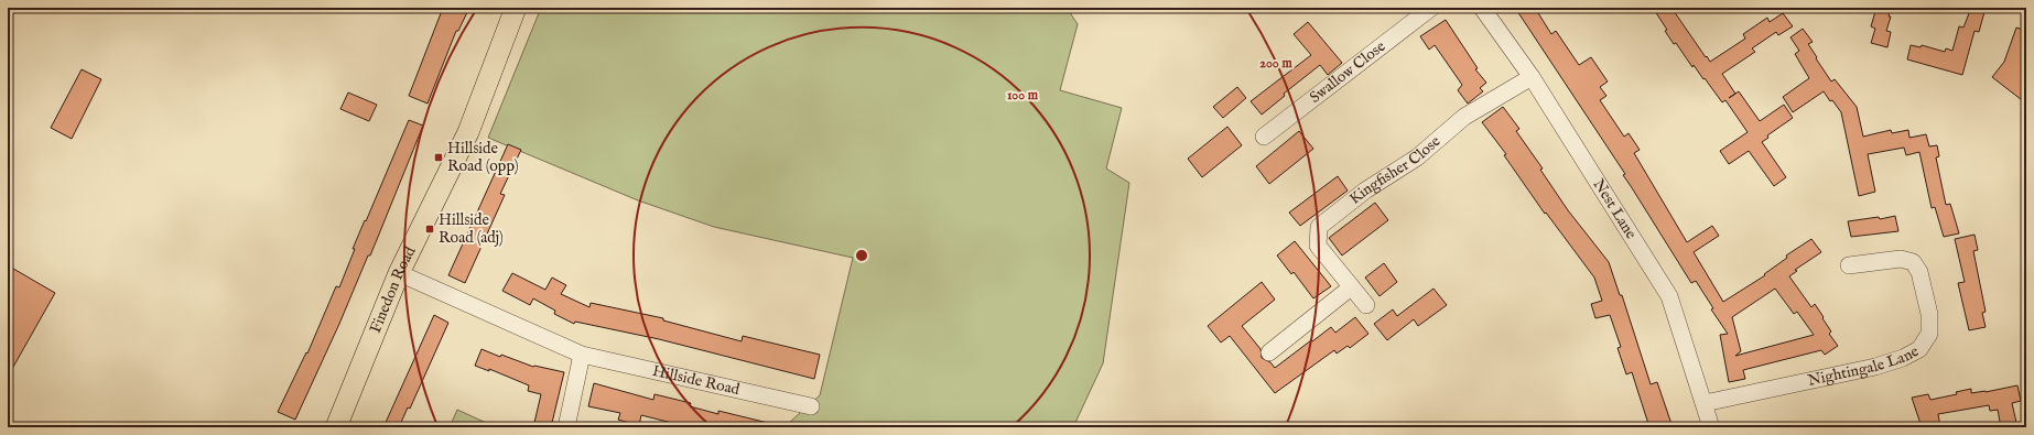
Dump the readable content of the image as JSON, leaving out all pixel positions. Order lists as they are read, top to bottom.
{
  "streets": {
    "main road": ["Finedon Road"],
    "street": [
      "Swallow Close",
      "Kingfisher Close",
      "Nest Lane",
      "Nightingale Lane",
      "Hillside Road"
    ]
  },
  "crossings": [
    ["Kingfisher Close", "Nest Lane"],
    ["Nest Lane", "Nightingale Lane"],
    ["Finedon Road", "Hillside Road"]
  ],
  "places": {
    "transit": ["Hillside Road (opp)", "Hillside Road (adj)"]
  },
  "rings": ["200 m", "100 m"]
}
